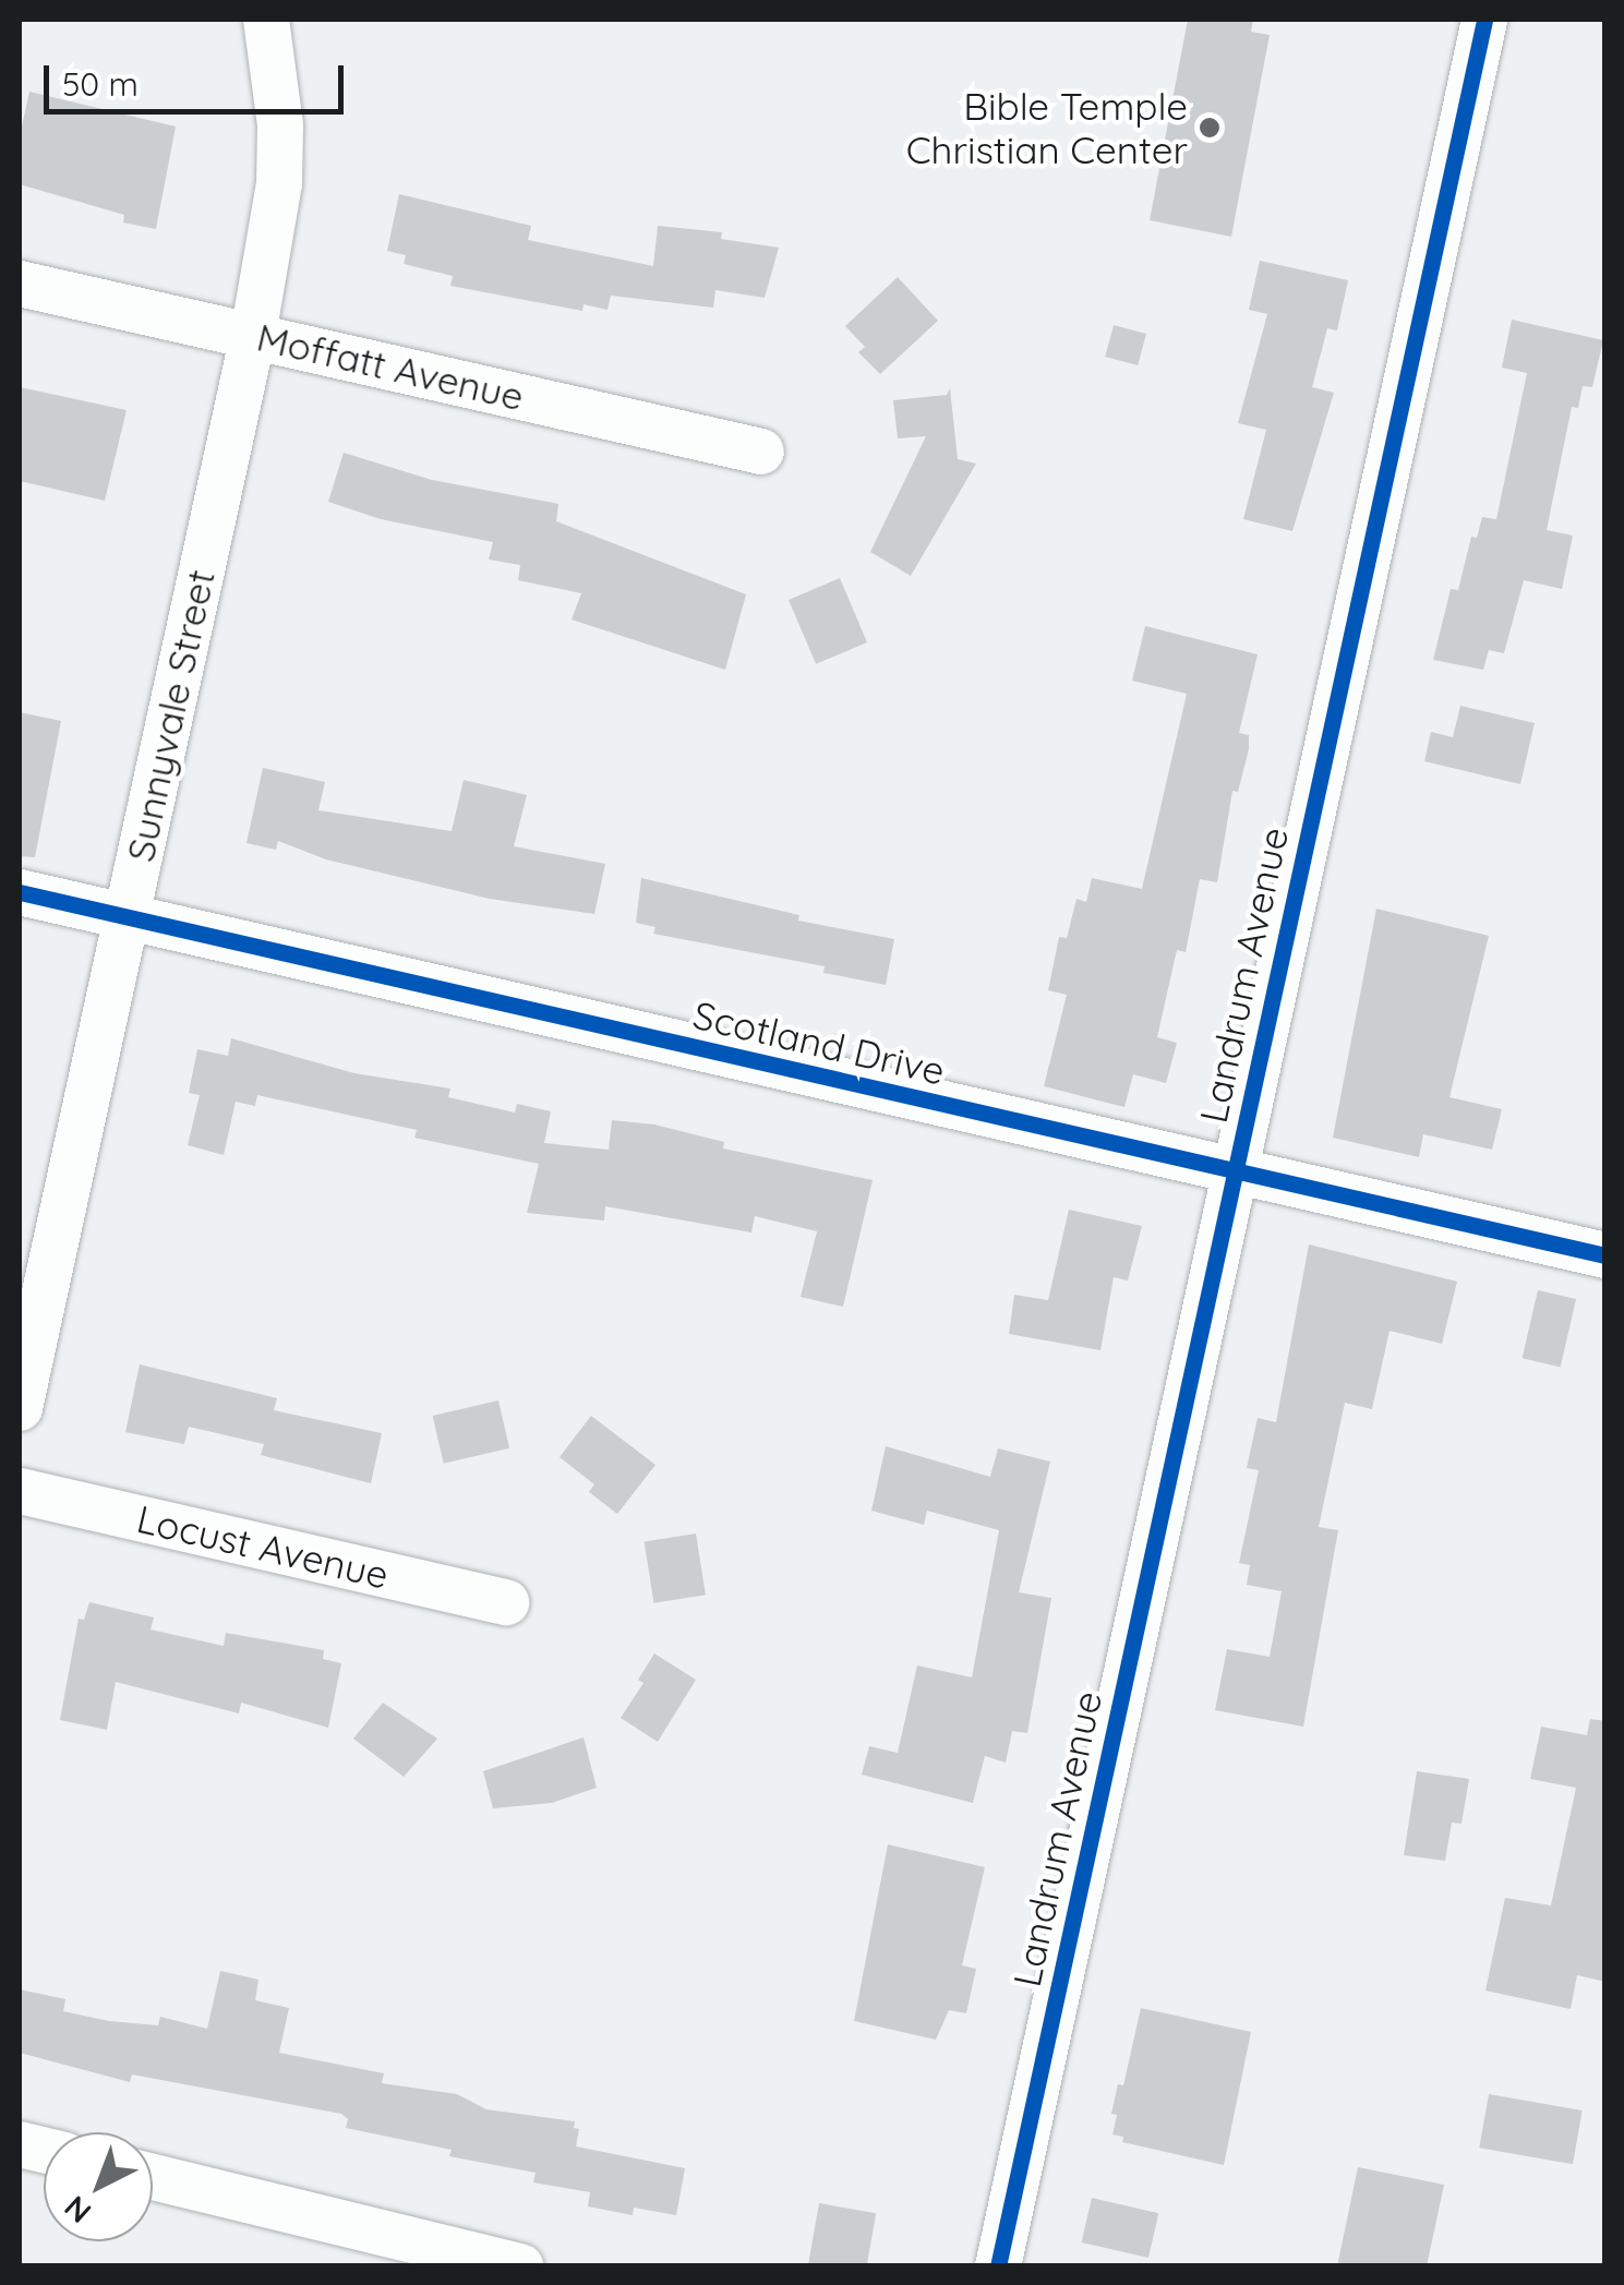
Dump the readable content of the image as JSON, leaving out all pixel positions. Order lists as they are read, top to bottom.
{
  "streets": {
    "street": [
      "Moffatt Avenue",
      "Sunnyvale Street",
      "Landrum Avenue",
      "Scotland Drive",
      "Locust Avenue"
    ]
  },
  "crossings": [
    ["Moffatt Avenue", "Sunnyvale Street"],
    ["Sunnyvale Street", "Scotland Drive"],
    ["Landrum Avenue", "Scotland Drive"]
  ],
  "places": ["Bible Temple Christian Center"],
  "scale_bar": "50 m",
  "north": "bottom left"
}
